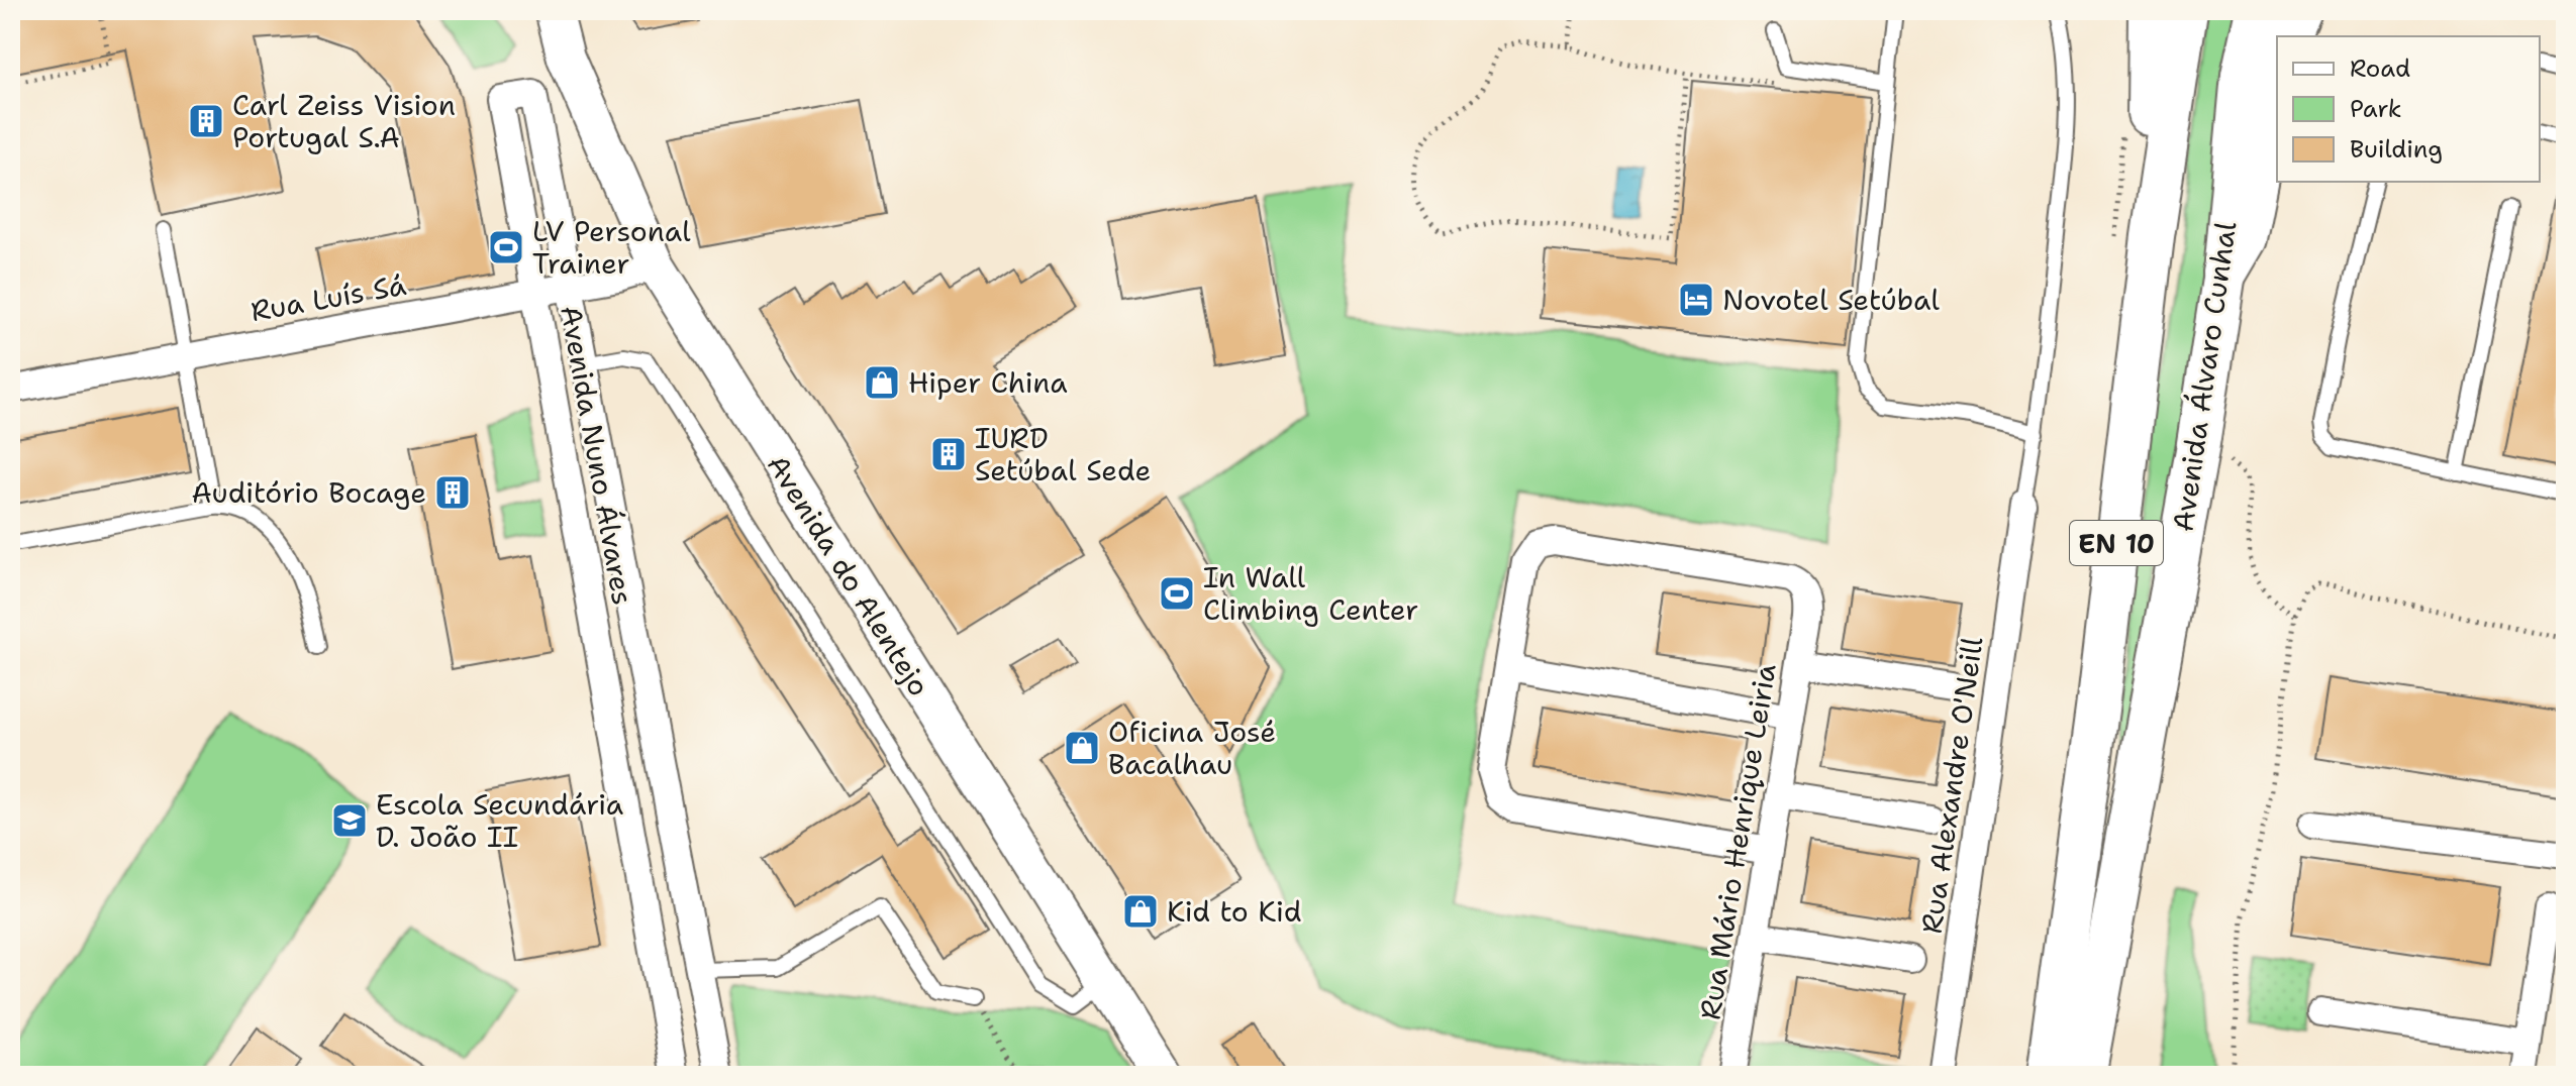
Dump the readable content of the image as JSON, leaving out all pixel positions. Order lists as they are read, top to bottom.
{
  "streets": {
    "main road": ["Avenida Álvaro Cunhal", "EN 10", "Avenida do Alentejo"],
    "street": [
      "Rua Luís Sá",
      "Avenida Nuno Álvares",
      "Rua Alexandre O'Neill",
      "Rua Mário Henrique Leiria"
    ]
  },
  "crossings": [
    ["Rua Luís Sá", "Avenida Nuno Álvares"],
    ["Rua Luís Sá", "Avenida do Alentejo"]
  ],
  "places": {
    "building": ["Carl Zeiss Vision Portugal S.A", "IURD Setúbal Sede", "Auditório Bocage"],
    "sports": ["LV Personal Trainer", "In Wall Climbing Center"],
    "hotel": ["Novotel Setúbal"],
    "shop": ["Hiper China", "Oficina José Bacalhau", "Kid to Kid"],
    "school or university": ["Escola Secundária D. João II"]
  },
  "legend": ["Road", "Park", "Building"]
}
